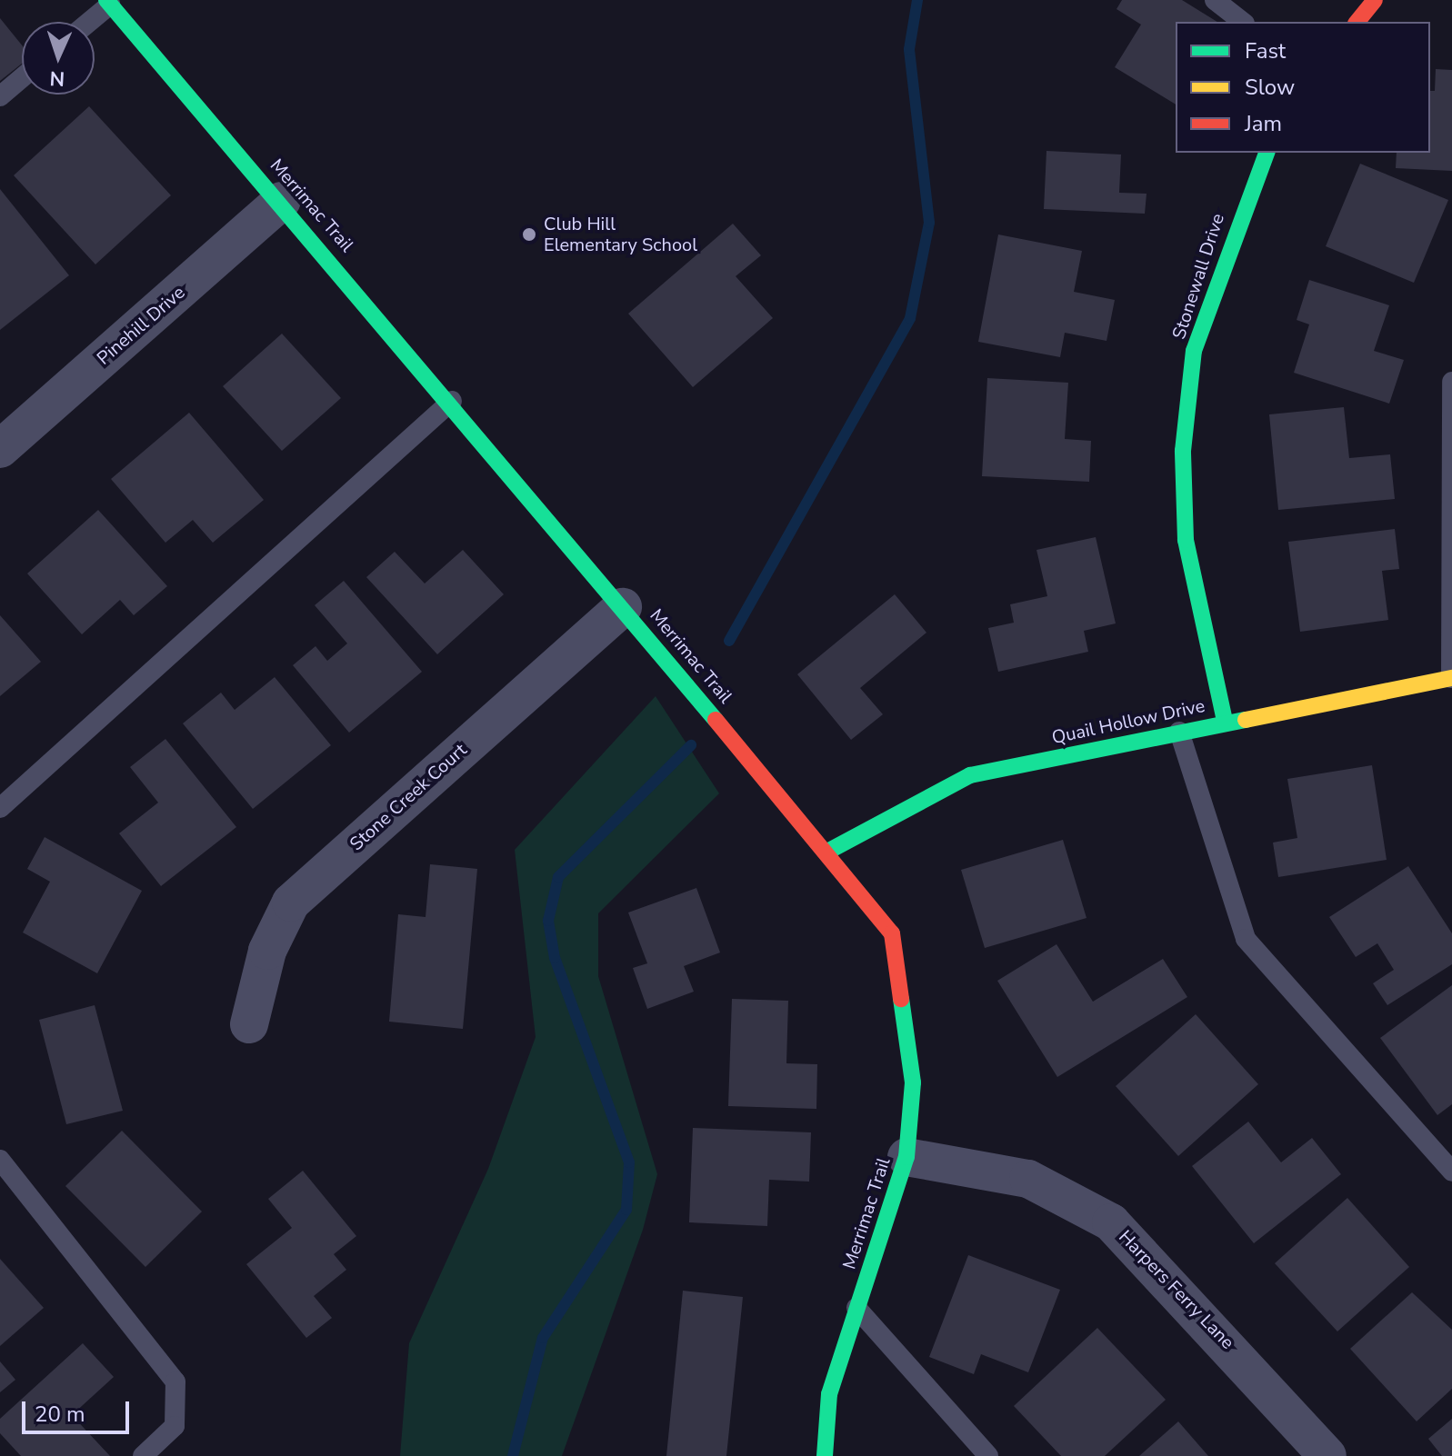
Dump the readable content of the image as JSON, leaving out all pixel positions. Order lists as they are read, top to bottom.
{
  "streets": {
    "street": [
      "Merrimac Trail",
      "Stonewall Drive",
      "Pinehill Drive",
      "Quail Hollow Drive",
      "Stone Creek Court",
      "Harpers Ferry Lane"
    ]
  },
  "crossings": [
    ["Merrimac Trail", "Pinehill Drive"],
    ["Merrimac Trail", "Quail Hollow Drive"],
    ["Merrimac Trail", "Stone Creek Court"],
    ["Merrimac Trail", "Harpers Ferry Lane"],
    ["Stonewall Drive", "Quail Hollow Drive"]
  ],
  "places": ["Club Hill Elementary School"],
  "legend": ["Fast", "Slow", "Jam"],
  "scale_bar": "20 m",
  "north": "bottom"
}
